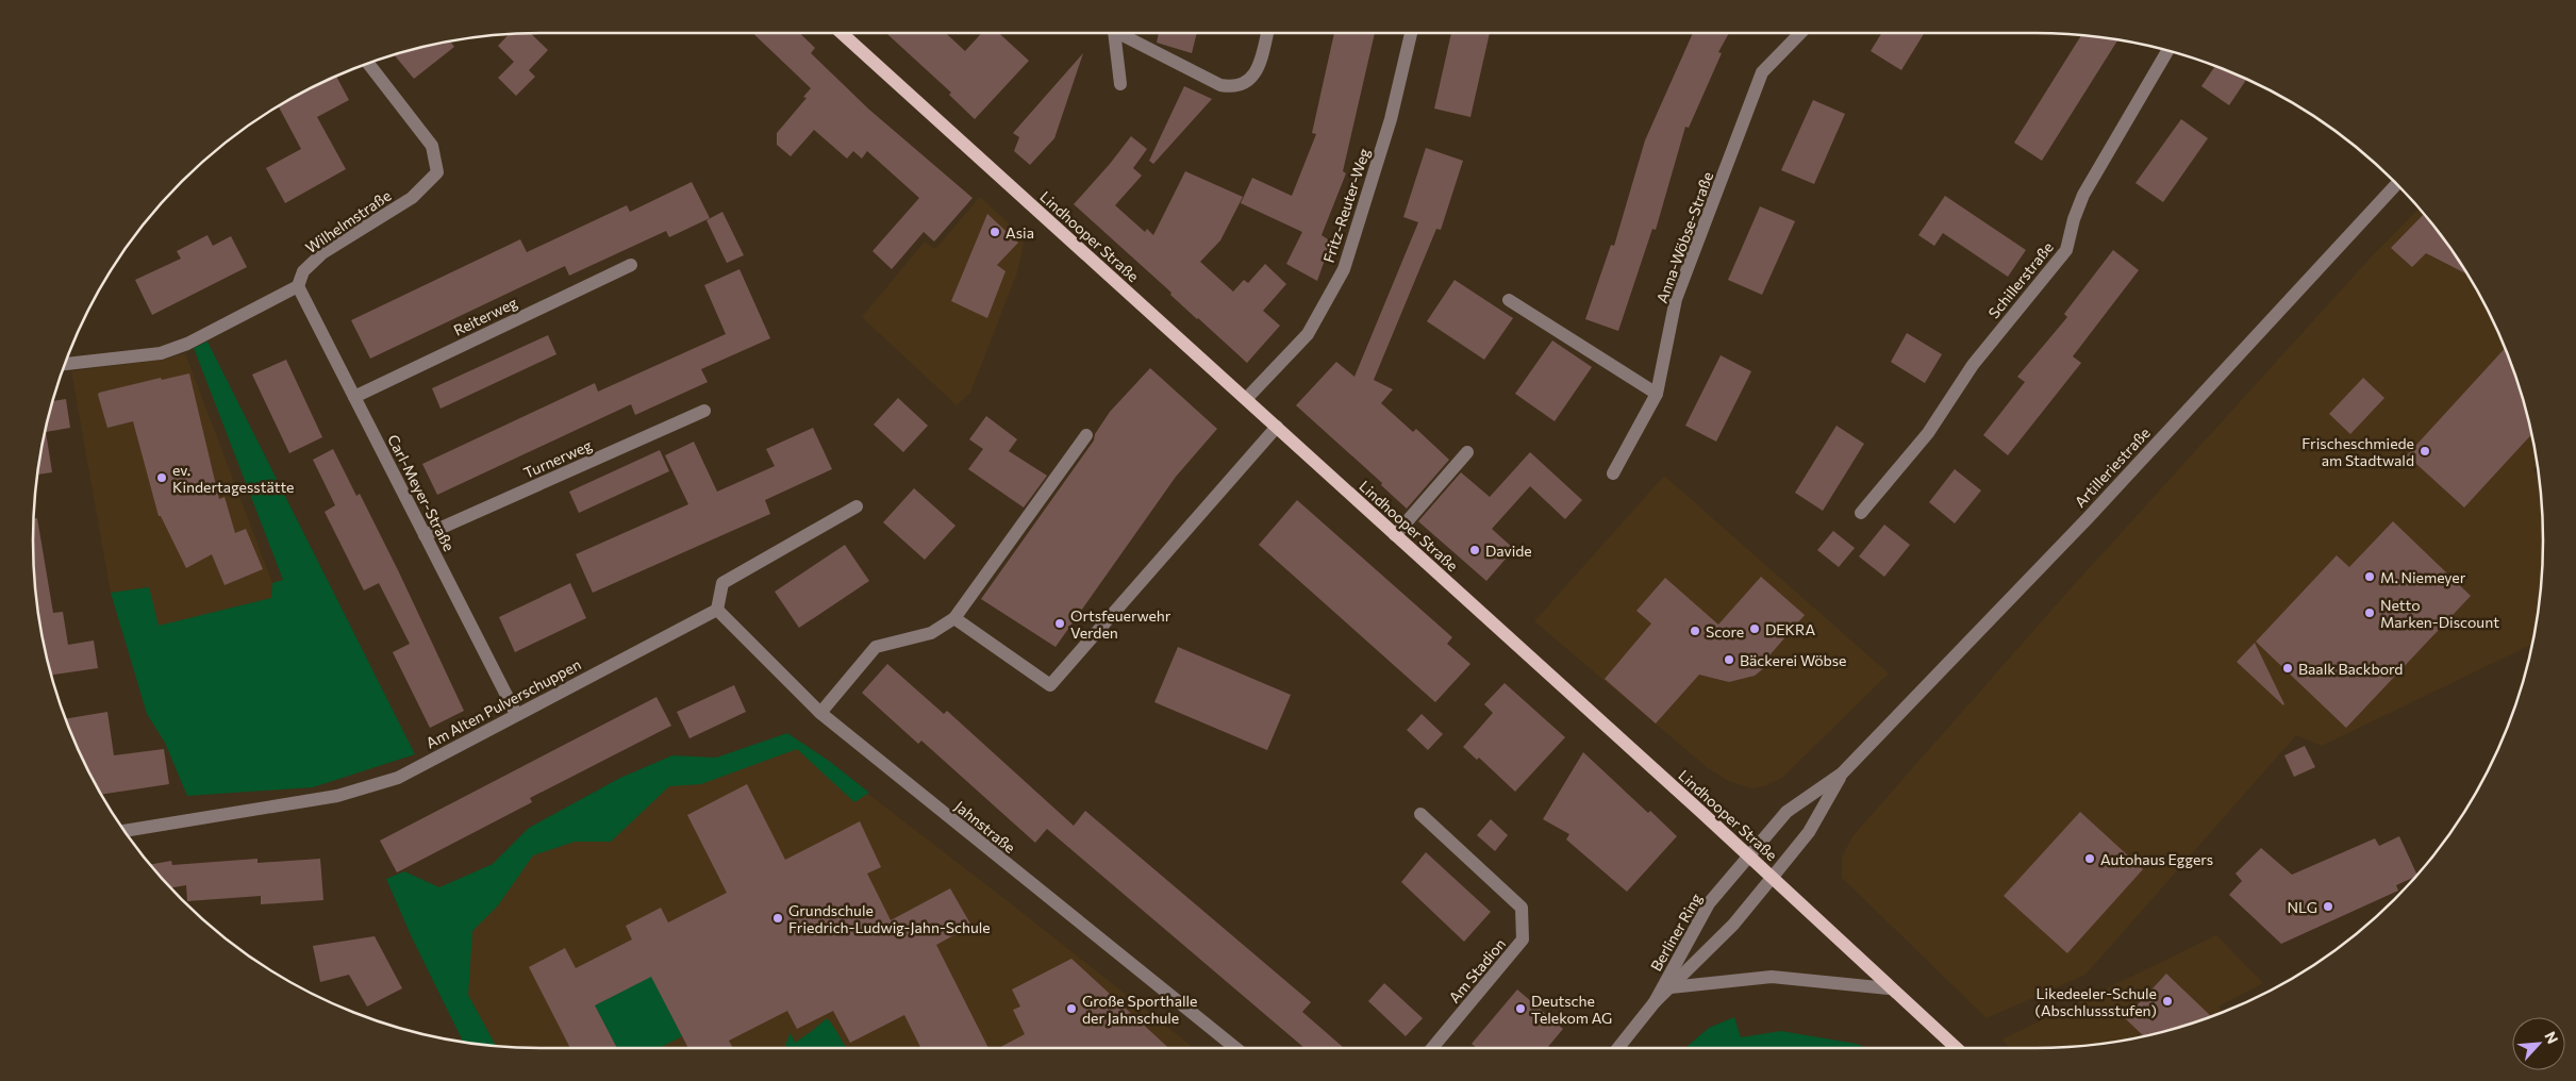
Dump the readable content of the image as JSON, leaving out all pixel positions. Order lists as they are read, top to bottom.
{
  "streets": {
    "main road": ["Lindhooper Straße"],
    "street": [
      "Fritz-Reuter-Weg",
      "Wilhelmstraße",
      "Anna-Wöbse-Straße",
      "Schillerstraße",
      "Reiterweg",
      "Turnerweg",
      "Artilleriestraße",
      "Carl-Meyer-Straße",
      "Am Alten Pulverschuppen",
      "Jahnstraße",
      "Berliner Ring",
      "Am Stadion"
    ]
  },
  "crossings": [
    ["Fritz-Reuter-Weg", "Lindhooper Straße"],
    ["Wilhelmstraße", "Carl-Meyer-Straße"],
    ["Lindhooper Straße", "Artilleriestraße"],
    ["Lindhooper Straße", "Berliner Ring"],
    ["Reiterweg", "Carl-Meyer-Straße"],
    ["Turnerweg", "Carl-Meyer-Straße"],
    ["Artilleriestraße", "Berliner Ring"],
    ["Carl-Meyer-Straße", "Am Alten Pulverschuppen"],
    ["Am Alten Pulverschuppen", "Jahnstraße"]
  ],
  "places": [
    "Asia",
    "Frischeschmiede am Stadtwald",
    "ev. Kindertagesstätte",
    "Davide",
    "M. Niemeyer",
    "Netto Marken-Discount",
    "Ortsfeuerwehr Verden",
    "DEKRA",
    "Score",
    "Bäckerei Wöbse",
    "Baalk Backbord",
    "Autohaus Eggers",
    "NLG",
    "Grundschule Friedrich-Ludwig-Jahn-Schule",
    "Likedeeler-Schule (Abschlussstufen)",
    "Große Sporthalle der Jahnschule",
    "Deutsche Telekom AG"
  ],
  "north": "top right"
}
